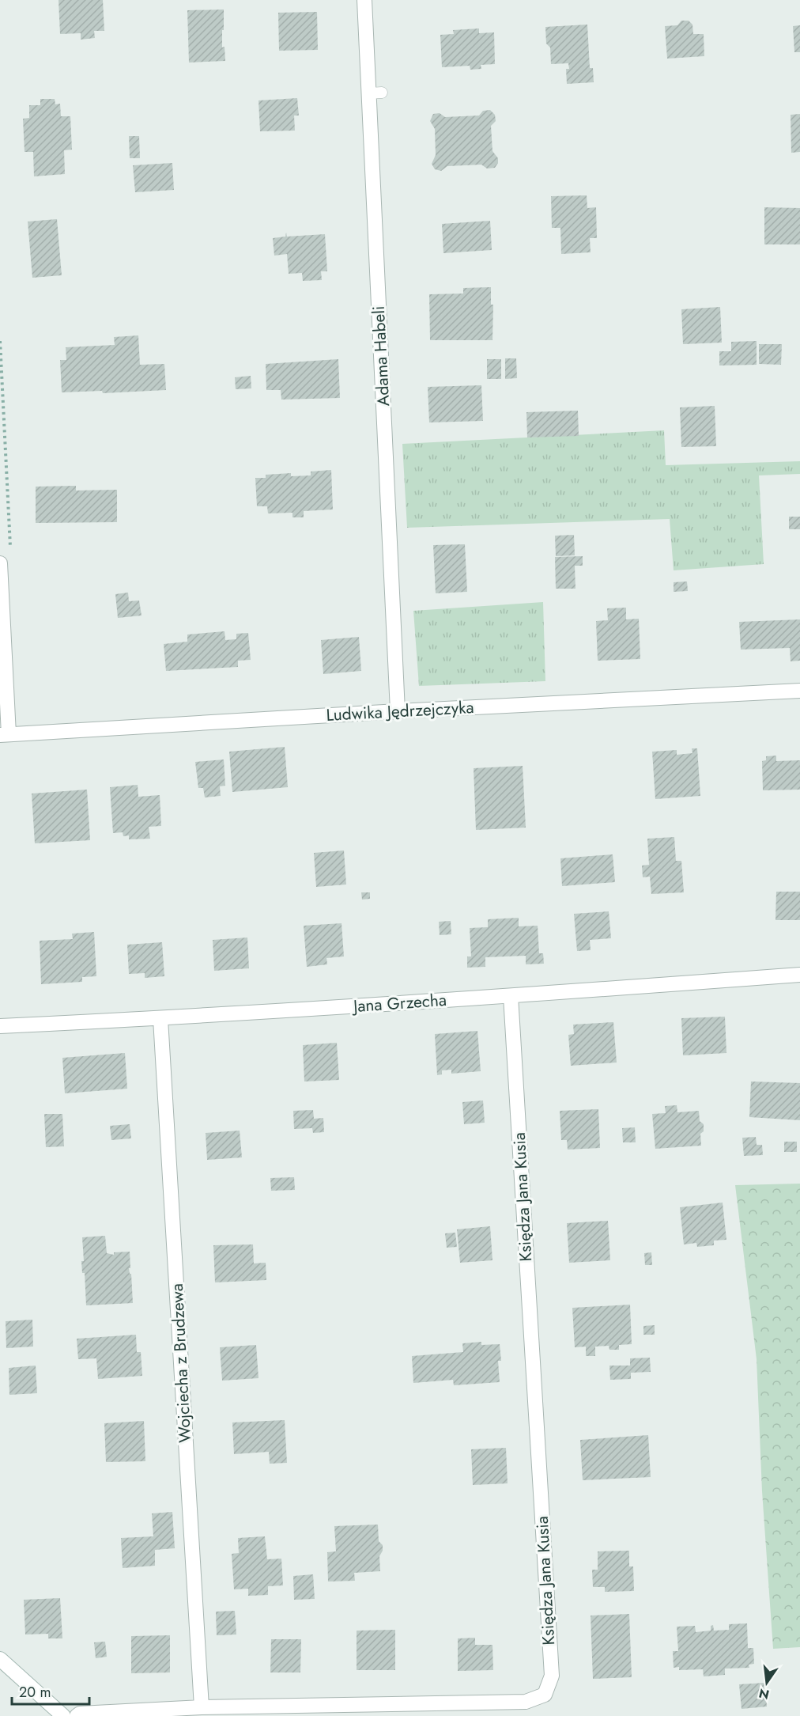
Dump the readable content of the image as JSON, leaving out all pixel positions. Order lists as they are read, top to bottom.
{
  "streets": {
    "street": [
      "Adama Habeli",
      "Ludwika Jędrzejczyka",
      "Jana Grzecha",
      "Księdza Jana Kusia",
      "Wojciecha z Brudzewa"
    ]
  },
  "crossings": [
    ["Adama Habeli", "Ludwika Jędrzejczyka"],
    ["Jana Grzecha", "Księdza Jana Kusia"],
    ["Jana Grzecha", "Wojciecha z Brudzewa"],
    ["Księdza Jana Kusia", "Wojciecha z Brudzewa"]
  ],
  "scale_bar": "20 m",
  "north": "bottom"
}
